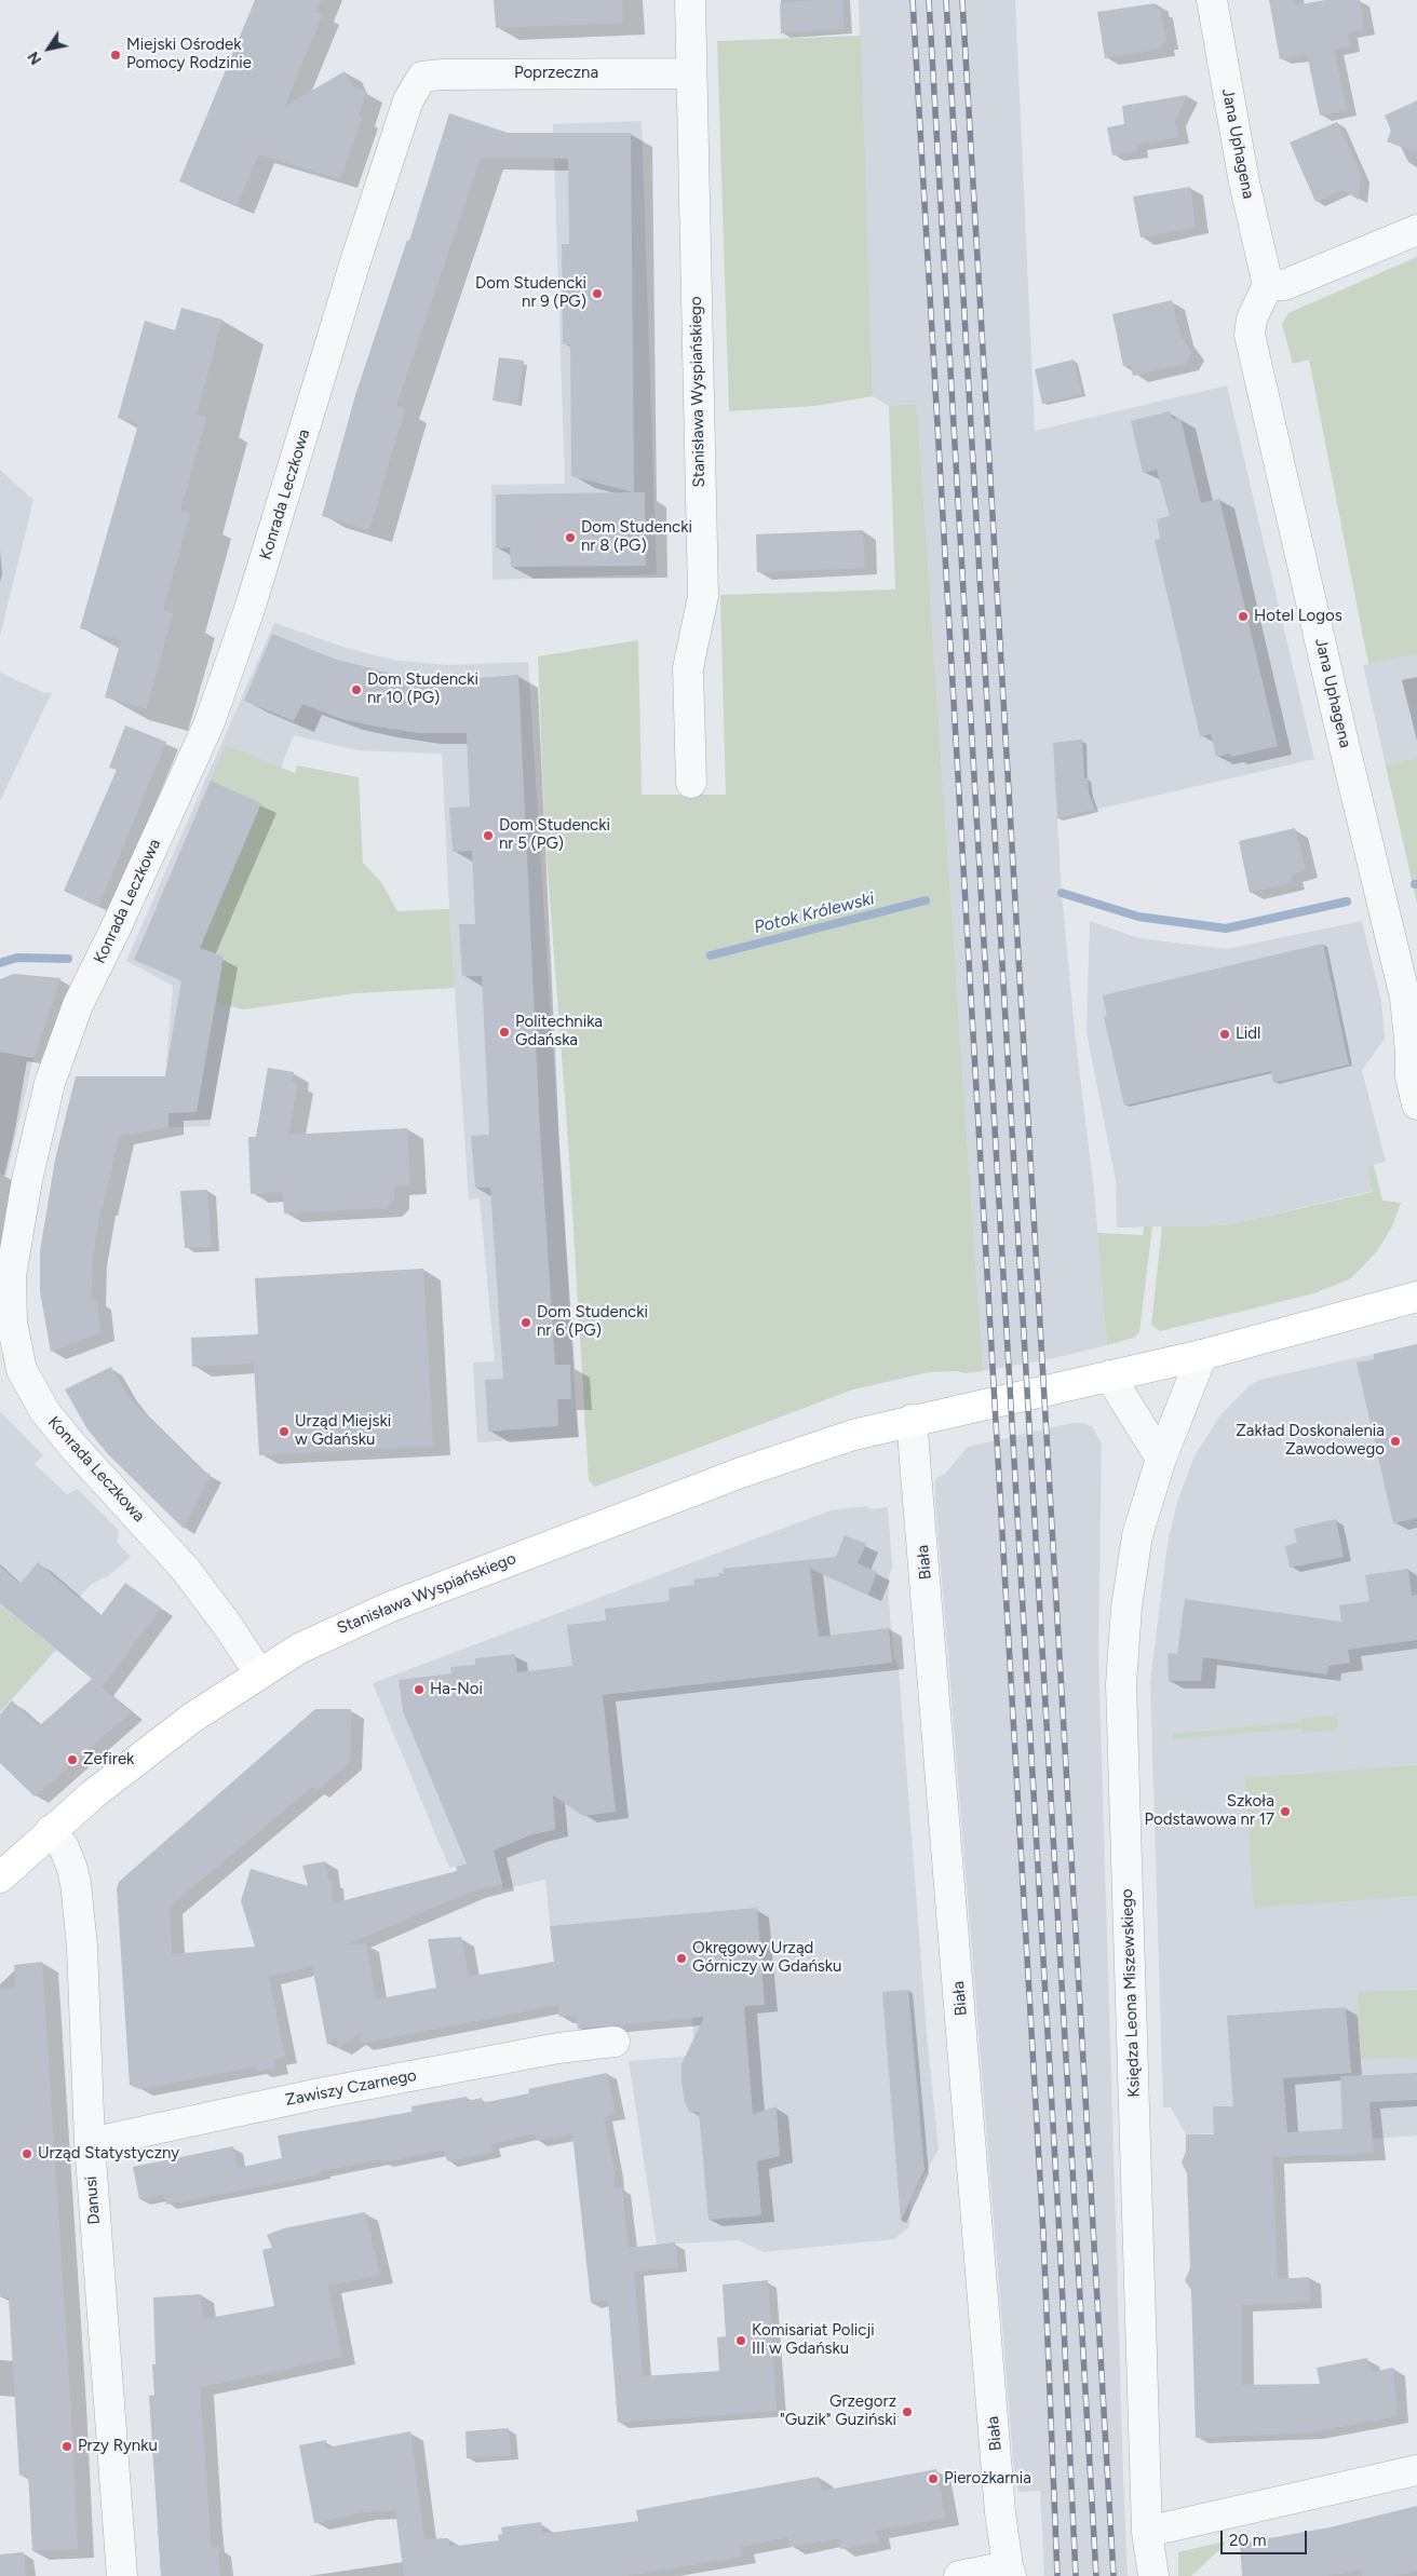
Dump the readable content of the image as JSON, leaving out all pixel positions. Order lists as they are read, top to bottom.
{
  "streets": {
    "main road": ["Stanisława Wyspiańskiego"],
    "street": [
      "Poprzeczna",
      "Jana Uphagena",
      "Konrada Leczkowa",
      "Biała",
      "Księdza Leona Miszewskiego",
      "Zawiszy Czarnego",
      "Danusi"
    ]
  },
  "crossings": [
    ["Poprzeczna", "Stanisława Wyspiańskiego"],
    ["Poprzeczna", "Konrada Leczkowa"],
    ["Stanisława Wyspiańskiego", "Konrada Leczkowa"],
    ["Stanisława Wyspiańskiego", "Biała"],
    ["Stanisława Wyspiańskiego", "Danusi"],
    ["Zawiszy Czarnego", "Danusi"]
  ],
  "water": ["Potok Królewski"],
  "places": [
    "Miejski Ośrodek Pomocy Rodzinie",
    "Dom Studencki nr 9 (PG)",
    "Dom Studencki nr 8 (PG)",
    "Hotel Logos",
    "Dom Studencki nr 10 (PG)",
    "Dom Studencki nr 5 (PG)",
    "Politechnika Gdańska",
    "Lidl",
    "Dom Studencki nr 6 (PG)",
    "Urząd Miejski w Gdańsku",
    "Zakład Doskonalenia Zawodowego",
    "Ha-Noi",
    "Zefirek",
    "Szkoła Podstawowa nr 17",
    "Okręgowy Urząd Górniczy w Gdańsku",
    "Urząd Statystyczny",
    "Komisariat Policji III w Gdańsku",
    "Grzegorz \"Guzik\" Guziński",
    "Przy Rynku",
    "Pierożkarnia"
  ],
  "scale_bar": "20 m",
  "north": "bottom left"
}
